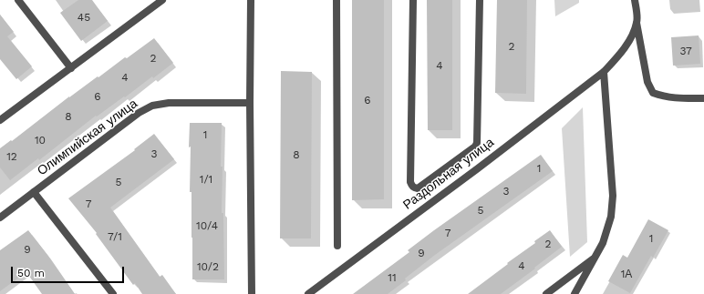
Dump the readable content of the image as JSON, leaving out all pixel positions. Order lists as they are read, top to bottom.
{
  "streets": {
    "street": ["Олимпийская улица", "Раздольная улица"]
  },
  "house_numbers": [
    "45",
    "2",
    "37",
    "2",
    "4",
    "4",
    "6",
    "6",
    "8",
    "1",
    "10",
    "3",
    "8",
    "12",
    "1",
    "1/1",
    "5",
    "3",
    "7",
    "5",
    "10/4",
    "7",
    "7/1",
    "1",
    "2",
    "9",
    "9",
    "4",
    "10/2",
    "1А",
    "11"
  ],
  "scale_bar": "50 m"
}
